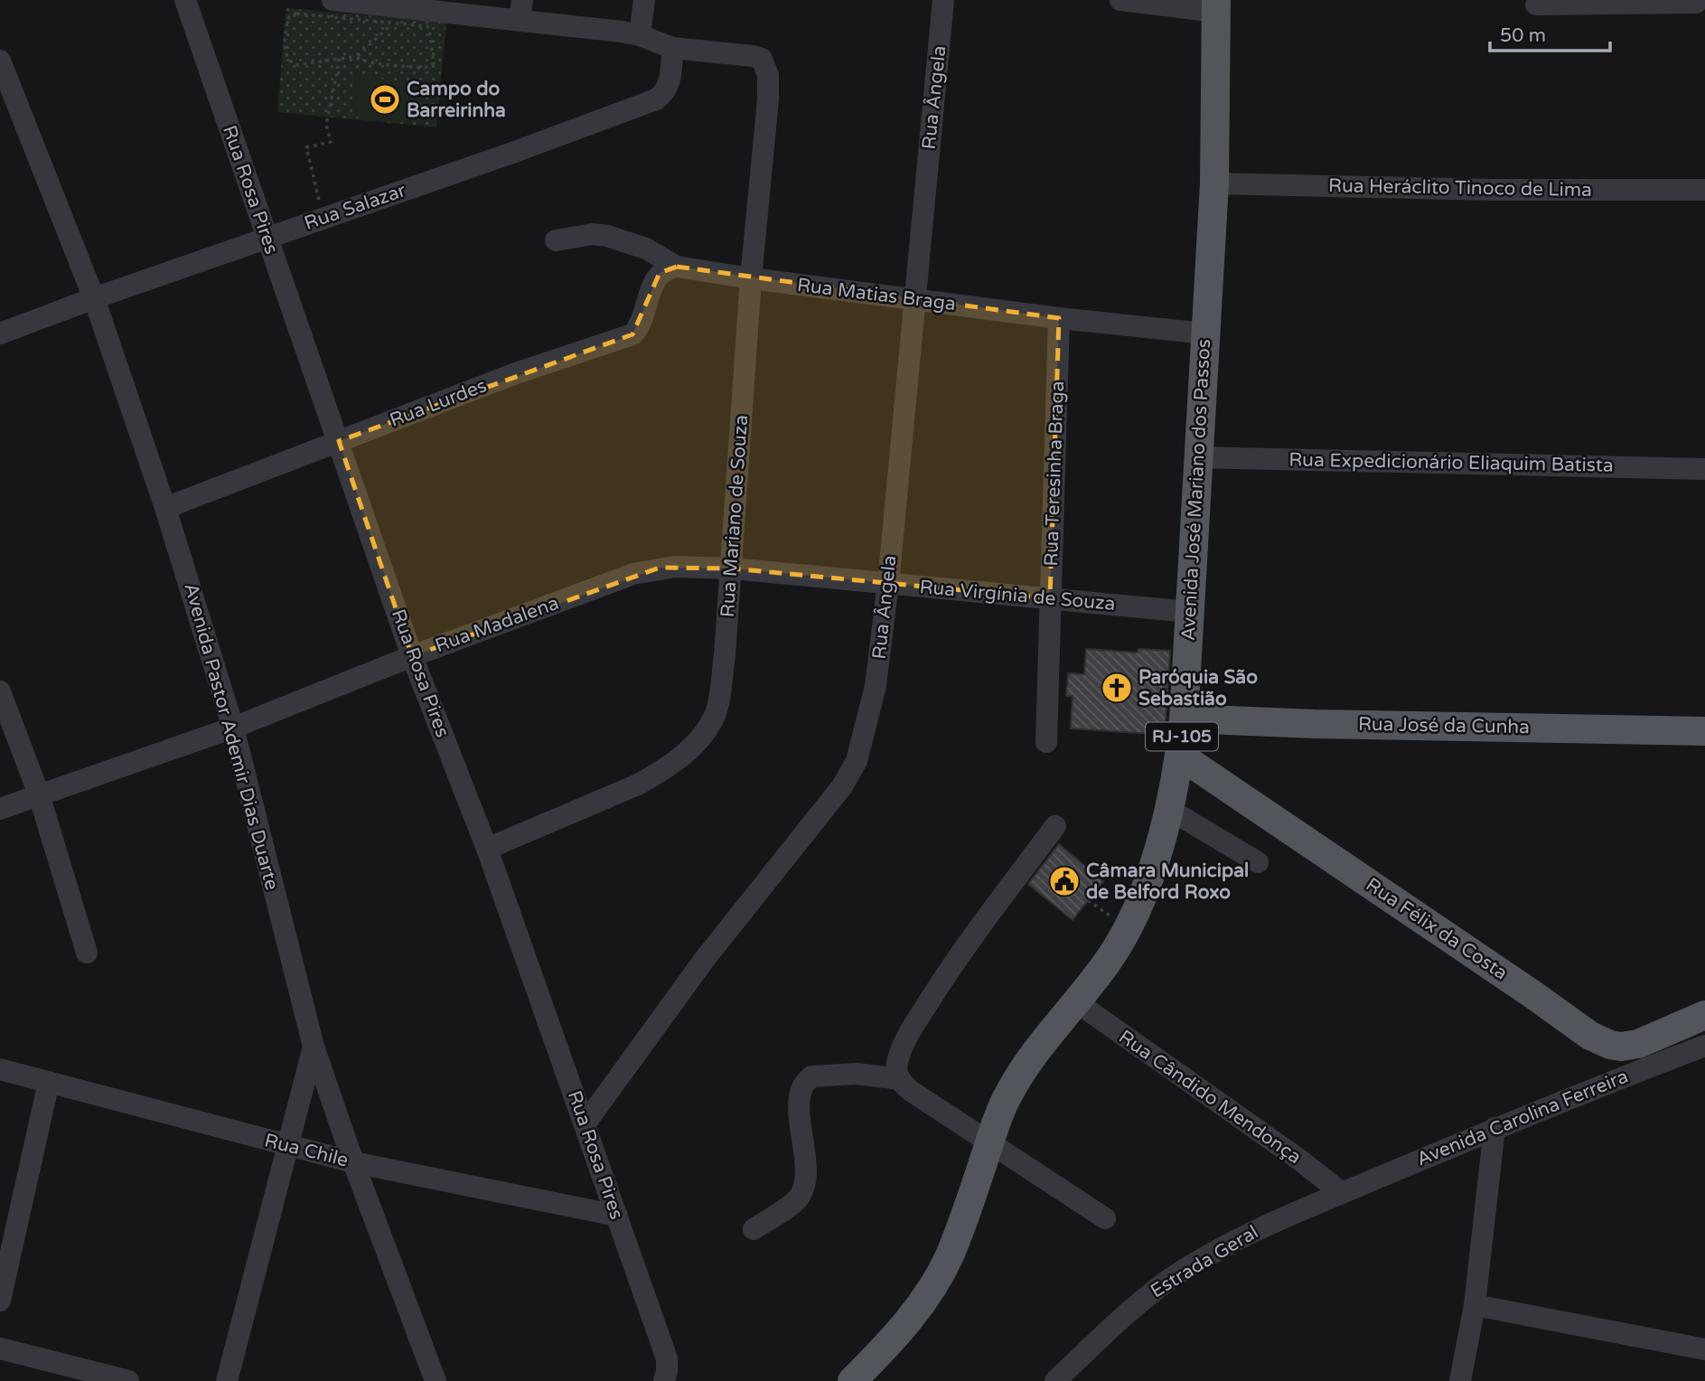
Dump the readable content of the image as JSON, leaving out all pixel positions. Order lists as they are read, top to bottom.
{
  "streets": {
    "main road": [
      "Avenida José Mariano dos Passos",
      "Rua José da Cunha",
      "RJ-105",
      "Rua Félix da Costa"
    ],
    "street": [
      "Rua Ângela",
      "Rua Heráclito Tinoco de Lima",
      "Rua Rosa Pires",
      "Rua Salazar",
      "Rua Matias Braga",
      "Rua Lurdes",
      "Rua Expedicionário Eliaquim Batista",
      "Rua Teresinha Braga",
      "Rua Mariano de Souza",
      "Rua Virgínia de Souza",
      "Rua Madalena",
      "Avenida Pastor Ademir Dias Duarte",
      "Rua Cândido Mendonça",
      "Avenida Carolina Ferreira",
      "Rua Chile",
      "Estrada Geral"
    ]
  },
  "crossings": [
    ["Rua Ângela", "Rua Rosa Pires"],
    ["Rua Ângela", "Rua Matias Braga"],
    ["Rua Ângela", "Rua Virgínia de Souza"],
    ["Rua Heráclito Tinoco de Lima", "Avenida José Mariano dos Passos"],
    ["Rua Rosa Pires", "Rua Salazar"],
    ["Rua Rosa Pires", "Rua Lurdes"],
    ["Rua Rosa Pires", "Rua Mariano de Souza"],
    ["Rua Rosa Pires", "Rua Madalena"],
    ["Rua Rosa Pires", "Rua Chile"],
    ["Rua Salazar", "Rua Mariano de Souza"],
    ["Rua Salazar", "Avenida Pastor Ademir Dias Duarte"],
    ["Rua Matias Braga", "Rua Lurdes"],
    ["Rua Matias Braga", "Rua Teresinha Braga"],
    ["Rua Matias Braga", "Avenida José Mariano dos Passos"],
    ["Rua Matias Braga", "Rua Mariano de Souza"],
    ["Rua Lurdes", "Avenida Pastor Ademir Dias Duarte"],
    ["Rua Expedicionário Eliaquim Batista", "Avenida José Mariano dos Passos"],
    ["Rua Teresinha Braga", "Rua Virgínia de Souza"],
    ["Avenida José Mariano dos Passos", "Rua Virgínia de Souza"],
    ["Avenida José Mariano dos Passos", "Rua José da Cunha"],
    ["Avenida José Mariano dos Passos", "Rua Félix da Costa"],
    ["Avenida José Mariano dos Passos", "Rua Cândido Mendonça"],
    ["Rua Mariano de Souza", "Rua Virgínia de Souza"],
    ["Rua Mariano de Souza", "Rua Madalena"],
    ["Rua Virgínia de Souza", "Rua Madalena"],
    ["Rua Madalena", "Avenida Pastor Ademir Dias Duarte"],
    ["Avenida Pastor Ademir Dias Duarte", "Rua Chile"],
    ["Rua Cândido Mendonça", "Avenida Carolina Ferreira"],
    ["Rua Cândido Mendonça", "Estrada Geral"],
    ["Avenida Carolina Ferreira", "Estrada Geral"]
  ],
  "places": {
    "sports": ["Campo do Barreirinha"],
    "church": ["Paróquia São Sebastião"],
    "public building": ["Câmara Municipal de Belford Roxo"]
  },
  "scale_bar": "50 m"
}
